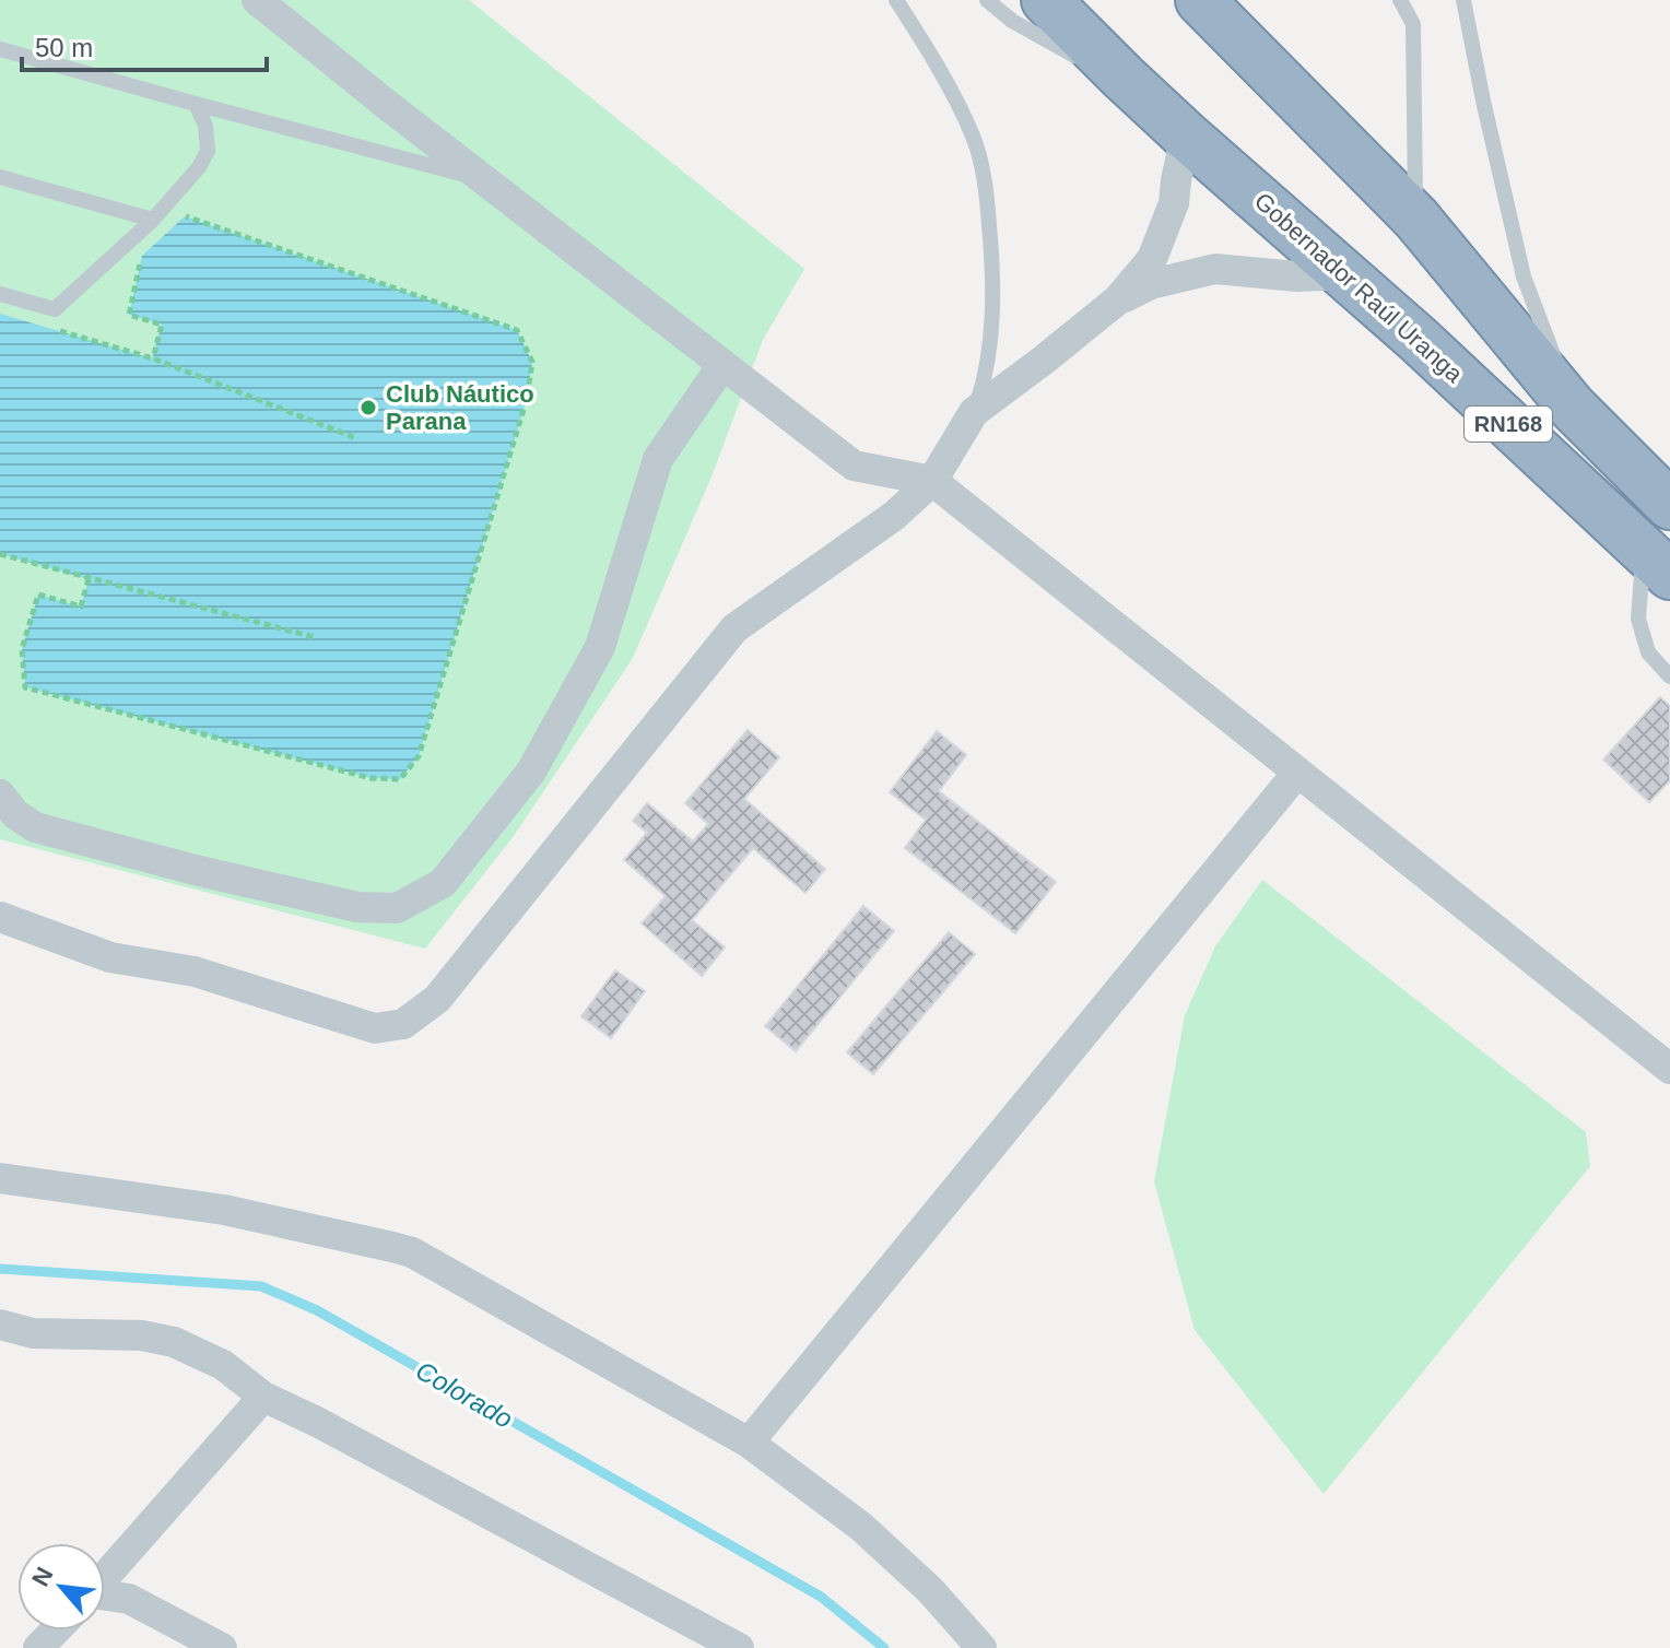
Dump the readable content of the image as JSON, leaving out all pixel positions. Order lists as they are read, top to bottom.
{
  "streets": {
    "highway": ["Gobernador Raúl Uranga", "RN168"]
  },
  "water": ["Colorado"],
  "places": ["Club Náutico Parana"],
  "scale_bar": "50 m",
  "north": "top left"
}
